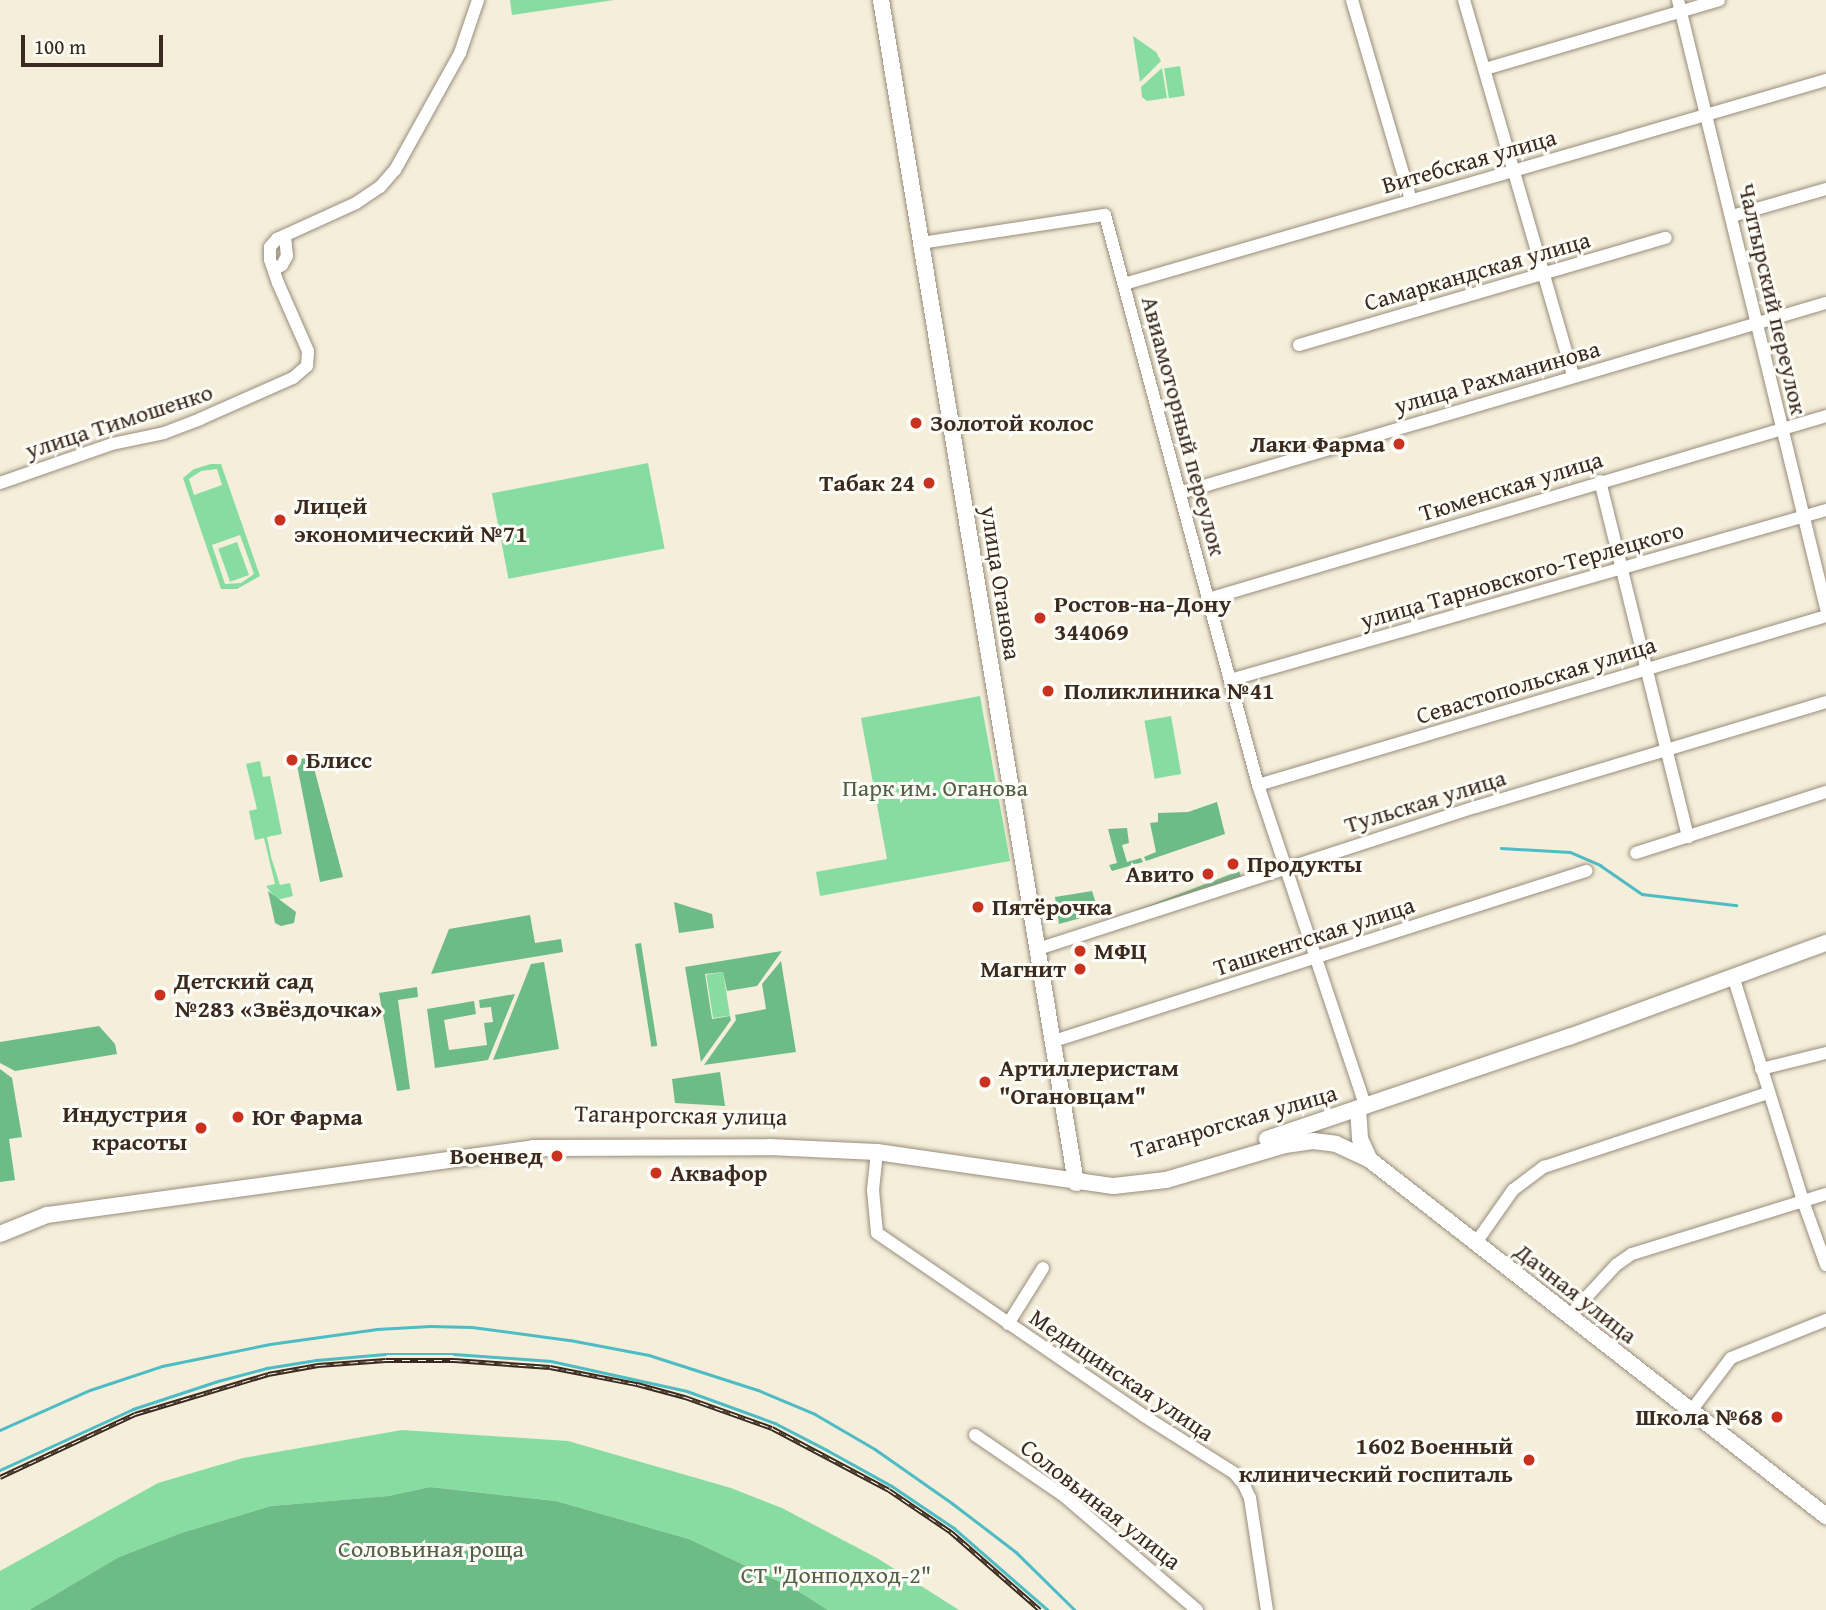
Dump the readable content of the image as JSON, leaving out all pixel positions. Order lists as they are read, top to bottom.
{
  "streets": {
    "main road": ["улица Оганова", "Таганрогская улица", "Дачная улица"],
    "street": [
      "Витебская улица",
      "Самаркандская улица",
      "Чалтырский переулок",
      "улица Рахманинова",
      "улица Тимошенко",
      "Авиамоторный переулок",
      "Тюменская улица",
      "улица Тарновского-Терлецкого",
      "Севастопольская улица",
      "Тульская улица",
      "Ташкентская улица",
      "Медицинская улица",
      "Соловьиная улица"
    ]
  },
  "crossings": [
    ["Витебская улица", "Чалтырский переулок"],
    ["Витебская улица", "Авиамоторный переулок"],
    ["Чалтырский переулок", "улица Рахманинова"],
    ["Чалтырский переулок", "Тюменская улица"],
    ["Чалтырский переулок", "улица Тарновского-Терлецкого"],
    ["улица Рахманинова", "Авиамоторный переулок"],
    ["Авиамоторный переулок", "Тюменская улица"],
    ["Авиамоторный переулок", "улица Тарновского-Терлецкого"],
    ["Авиамоторный переулок", "улица Оганова"],
    ["Авиамоторный переулок", "Севастопольская улица"],
    ["Авиамоторный переулок", "Тульская улица"],
    ["Авиамоторный переулок", "Ташкентская улица"],
    ["Авиамоторный переулок", "Таганрогская улица"],
    ["улица Оганова", "Тульская улица"],
    ["улица Оганова", "Ташкентская улица"],
    ["улица Оганова", "Таганрогская улица"],
    ["Таганрогская улица", "Дачная улица"],
    ["Таганрогская улица", "Медицинская улица"]
  ],
  "parks": ["Парк им. Оганова", "Соловьиная роща", "СТ \"Донподход-2\""],
  "places": [
    "Золотой колос",
    "Лаки Фарма",
    "Табак 24",
    "Лицей экономический №71",
    "Ростов-на-Дону 344069",
    "Поликлиника №41",
    "Блисс",
    "Продукты",
    "Авито",
    "Пятёрочка",
    "МФЦ",
    "Магнит",
    "Детский сад №283 «Звёздочка»",
    "Артиллеристам \"Огановцам\"",
    "Юг Фарма",
    "Индустрия красоты",
    "Военвед",
    "Аквафор",
    "Школа №68",
    "1602 Военный клинический госпиталь"
  ],
  "scale_bar": "100 m"
}
